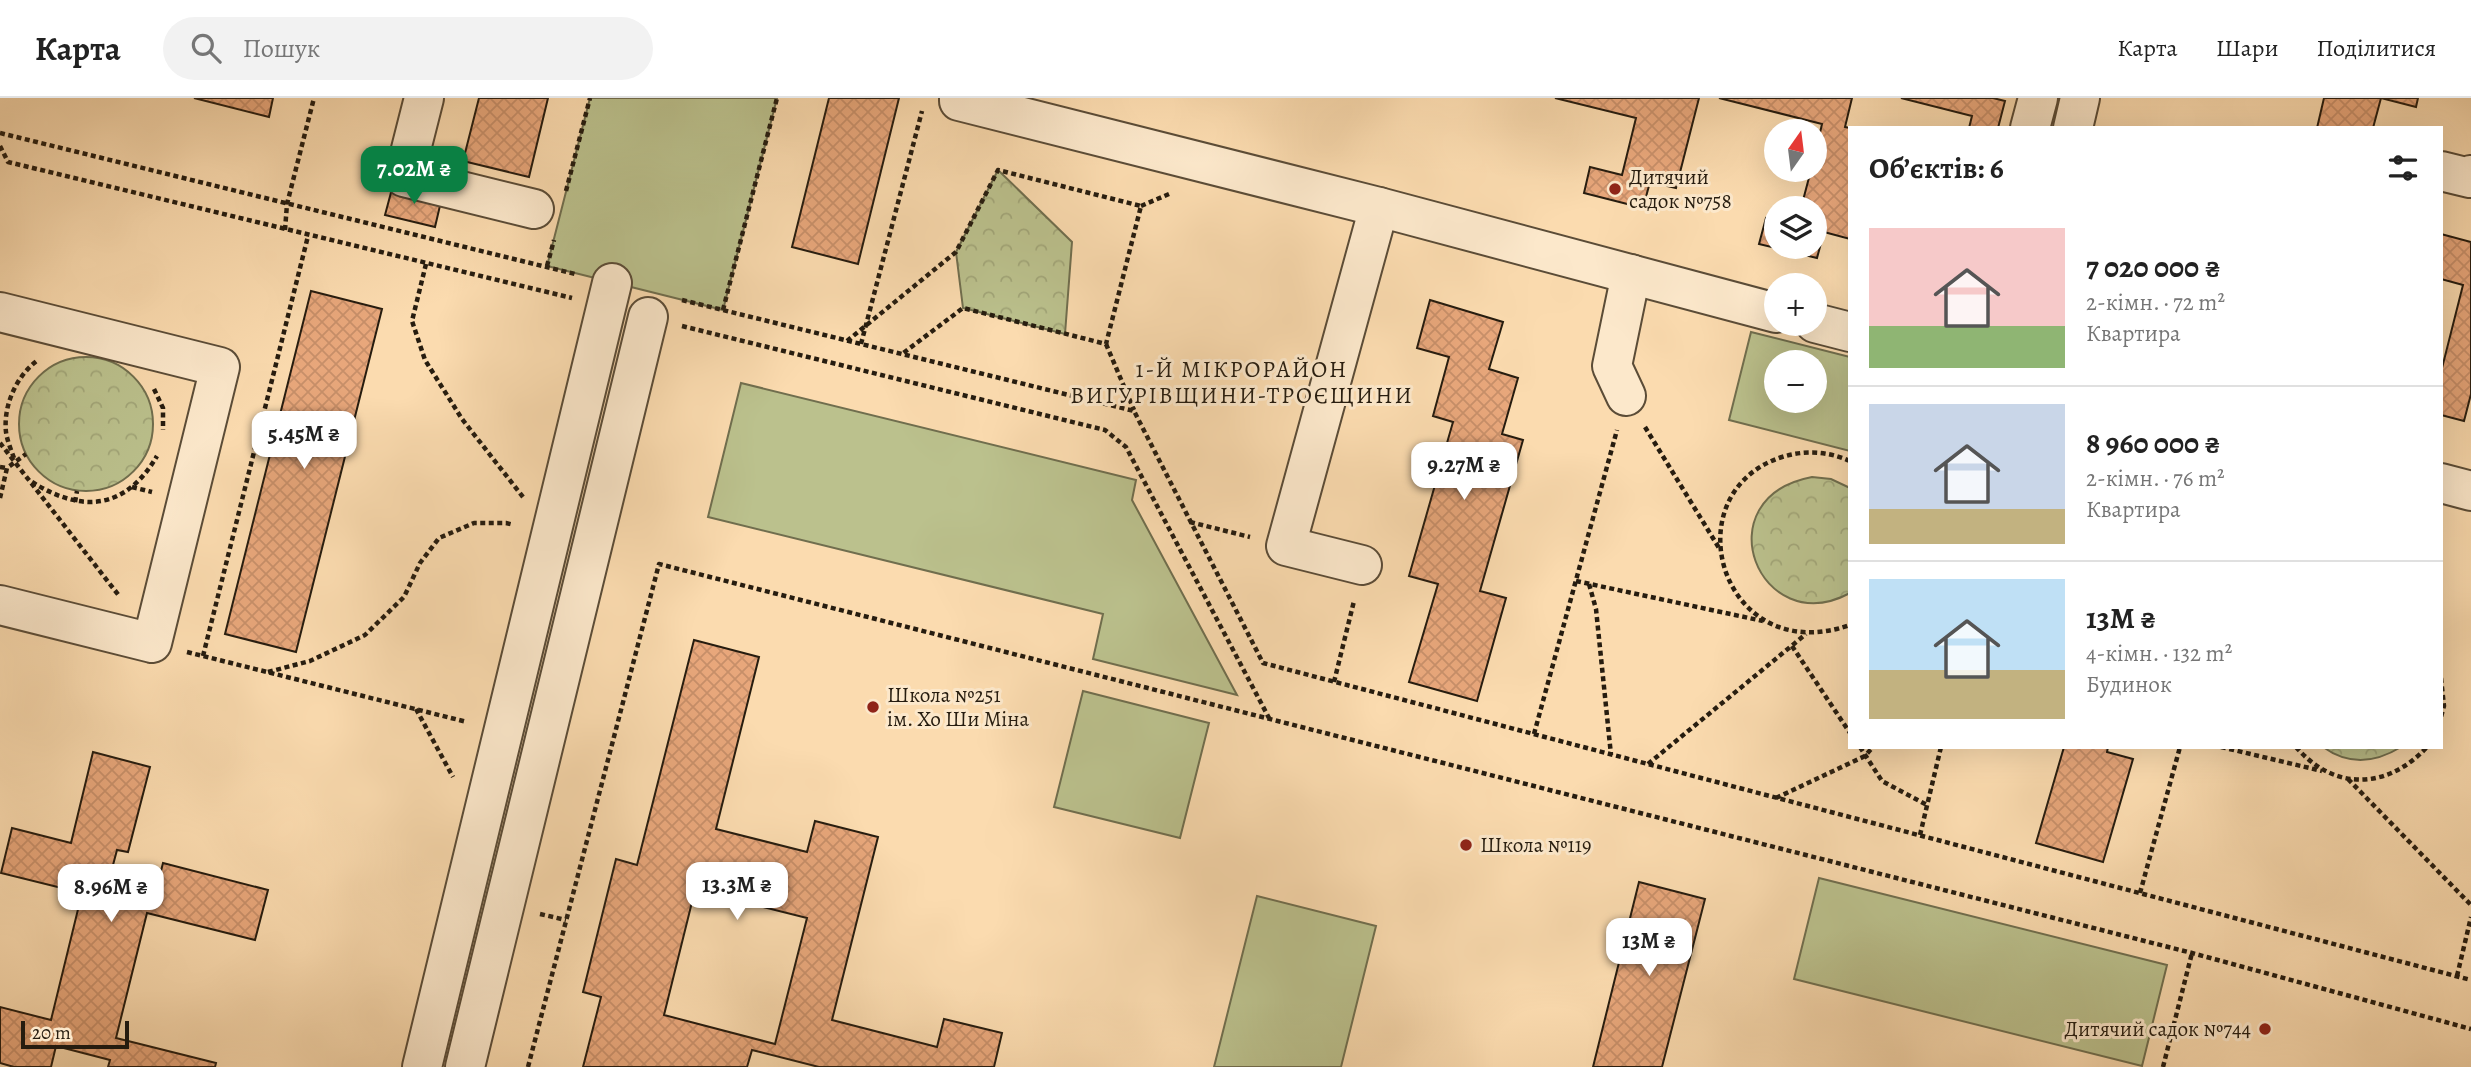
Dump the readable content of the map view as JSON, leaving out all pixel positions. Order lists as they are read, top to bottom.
{
  "districts": ["1-Й МІКРОРАЙОН ВИГУРІВЩИНИ-ТРОЄЩИНИ"],
  "places": [
    "Дитячий садок №758",
    "Школа №251 ім. Хо Ши Міна",
    "Школа №119",
    "Дитячий садок №744"
  ],
  "scale_bar": "20 m",
  "north": "top",
  "page": {
    "header": "Карта",
    "search": "Пошук",
    "nav": ["Карта", "Шари", "Поділитися"],
    "map_buttons": ["+", "−"],
    "heading": "Об’єктів: 6",
    "price": [
      "7.02M ₴",
      "5.45M ₴",
      "9.27M ₴",
      "13.3M ₴",
      "8.96M ₴",
      "13M ₴"
    ],
    "list": [
      {
        "name": "7 020 000 ₴",
        "note": "2-кімн. · 72 m² · Квартира"
      },
      {
        "name": "8 960 000 ₴",
        "note": "2-кімн. · 76 m² · Квартира"
      },
      {
        "name": "13M ₴",
        "note": "4-кімн. · 132 m² · Будинок"
      }
    ],
    "scale": "20 m"
  }
}
